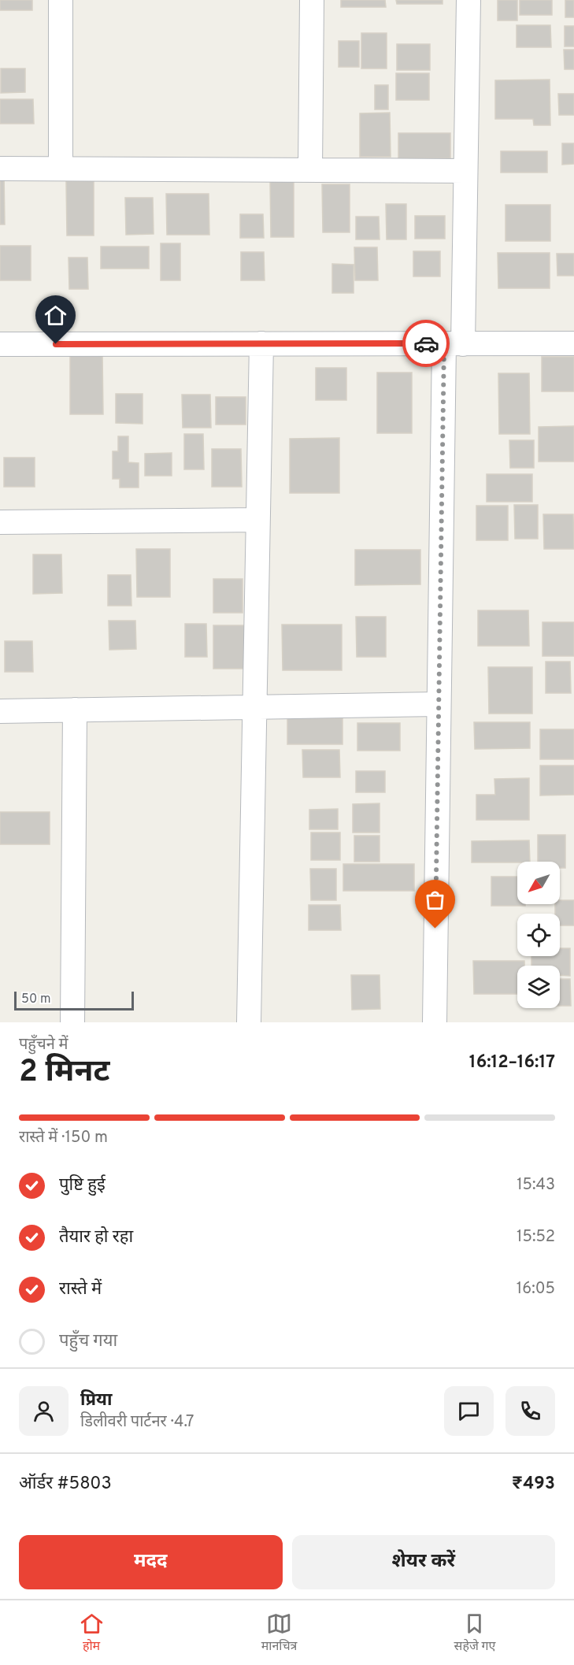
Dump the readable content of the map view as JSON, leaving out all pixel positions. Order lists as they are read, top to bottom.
{
  "scale_bar": "50 m",
  "north": "bottom left",
  "page": {
    "scale": "50 m",
    "heading": ["2 मिनट", "पहुँचने में", "16:12–16:17"],
    "panel": [
      "प्रिया",
      "डिलीवरी पार्टनर · 4.7",
      "ऑर्डर #5803",
      "₹493"
    ],
    "bar": "रास्ते में · 150 m",
    "list": [
      ["पुष्टि हुई", "15:43"],
      ["तैयार हो रहा", "15:52"],
      ["रास्ते में", "16:05"],
      "पहुँच गया"
    ],
    "buttons": ["मदद", "शेयर करें"],
    "tabs": ["होम", "मानचित्र", "सहेजे गए"]
  }
}
